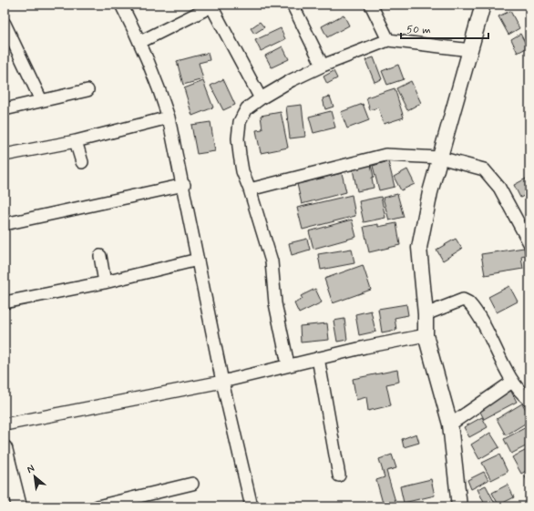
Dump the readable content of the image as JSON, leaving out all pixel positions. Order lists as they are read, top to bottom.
{
  "scale_bar": "50 m",
  "north": "top left"
}
